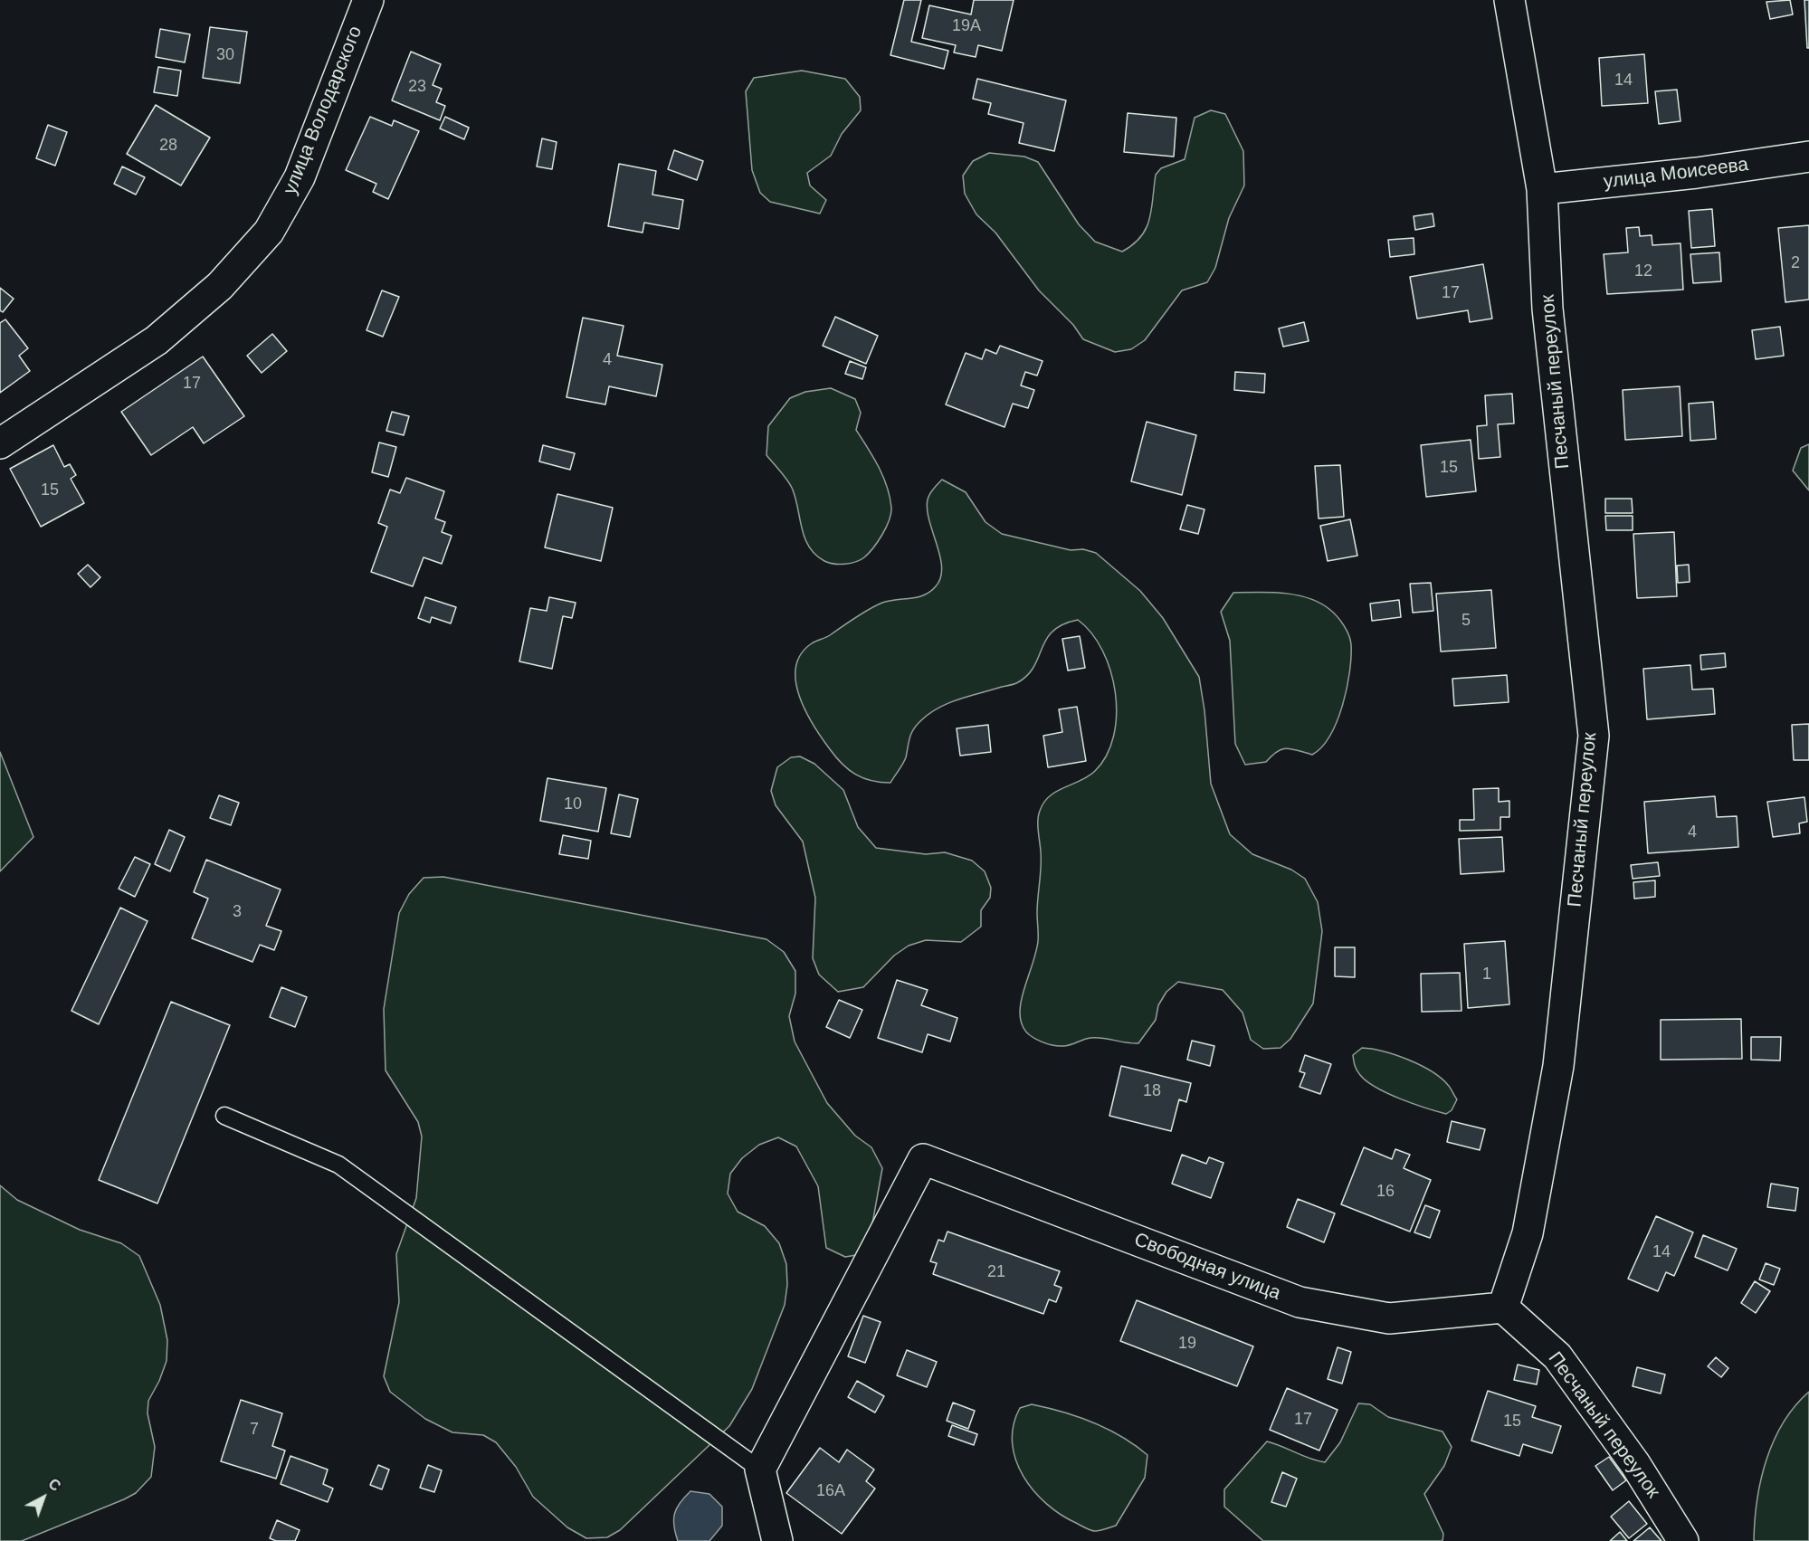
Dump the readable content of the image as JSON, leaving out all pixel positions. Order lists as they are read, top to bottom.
{
  "streets": {
    "street": [
      "улица Володарского",
      "улица Моисеева",
      "Песчаный переулок",
      "Свободная улица"
    ]
  },
  "crossings": [
    ["улица Моисеева", "Песчаный переулок"],
    ["Песчаный переулок", "Свободная улица"]
  ],
  "house_numbers": [
    "19А",
    "30",
    "14",
    "23",
    "28",
    "2",
    "12",
    "17",
    "4",
    "17",
    "15",
    "15",
    "5",
    "10",
    "4",
    "3",
    "1",
    "18",
    "16",
    "14",
    "21",
    "19",
    "17",
    "15",
    "7",
    "16А"
  ],
  "north": "top right"
}
